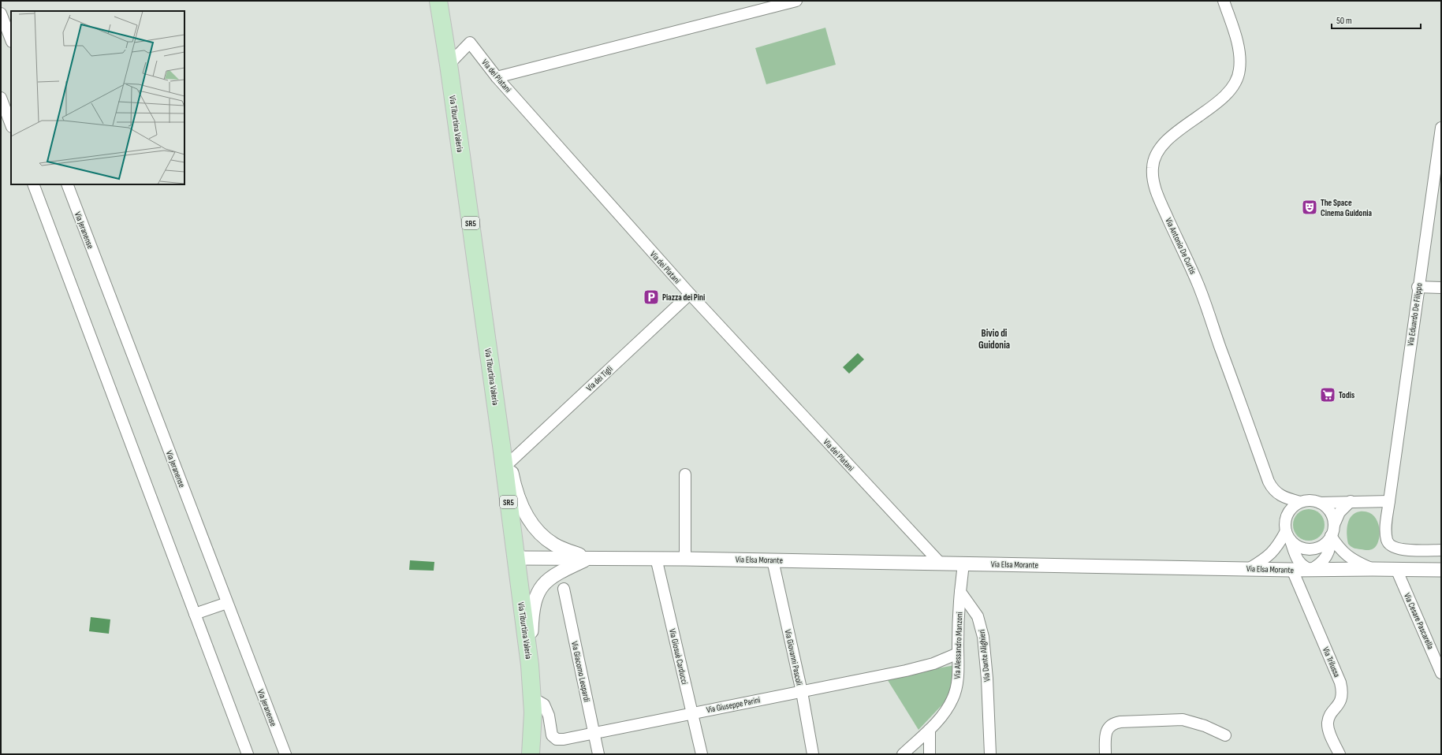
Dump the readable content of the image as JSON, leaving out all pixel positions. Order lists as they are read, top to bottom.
{
  "streets": {
    "main road": ["Via Tiburtina Valeria", "SR5"],
    "street": [
      "Via dei Platani",
      "Via Jeranense",
      "Via Antonio De Curtis",
      "Via Eduardo De Filippo",
      "Via dei Tigli",
      "Via Elsa Morante",
      "Via Cesare Pascarella",
      "Via Alessandro Manzoni",
      "Via Dante Alighieri",
      "Via Giosuè Carducci",
      "Via Giovanni Pascoli",
      "Via Trilussa",
      "Via Giacomo Leopardi",
      "Via Giuseppe Parini"
    ]
  },
  "crossings": [
    ["Via dei Platani", "Via Tiburtina Valeria"],
    ["Via dei Platani", "Via dei Tigli"],
    ["Via dei Platani", "Via Elsa Morante"],
    ["Via Tiburtina Valeria", "Via Elsa Morante"],
    ["Via Tiburtina Valeria", "Via Giuseppe Parini"],
    ["Via dei Tigli", "Via Elsa Morante"],
    ["Via Elsa Morante", "Via Cesare Pascarella"],
    ["Via Elsa Morante", "Via Giosuè Carducci"],
    ["Via Elsa Morante", "Via Giovanni Pascoli"],
    ["Via Elsa Morante", "Via Trilussa"],
    ["Via Alessandro Manzoni", "Via Dante Alighieri"],
    ["Via Alessandro Manzoni", "Via Giuseppe Parini"],
    ["Via Giosuè Carducci", "Via Giuseppe Parini"],
    ["Via Giovanni Pascoli", "Via Giuseppe Parini"],
    ["Via Giacomo Leopardi", "Via Giuseppe Parini"]
  ],
  "districts": ["Bivio di Guidonia"],
  "places": {
    "theatre": ["The Space Cinema Guidonia"],
    "parking": ["Piazza dei Pini"],
    "supermarket": ["Todis"]
  },
  "scale_bar": "50 m"
}
